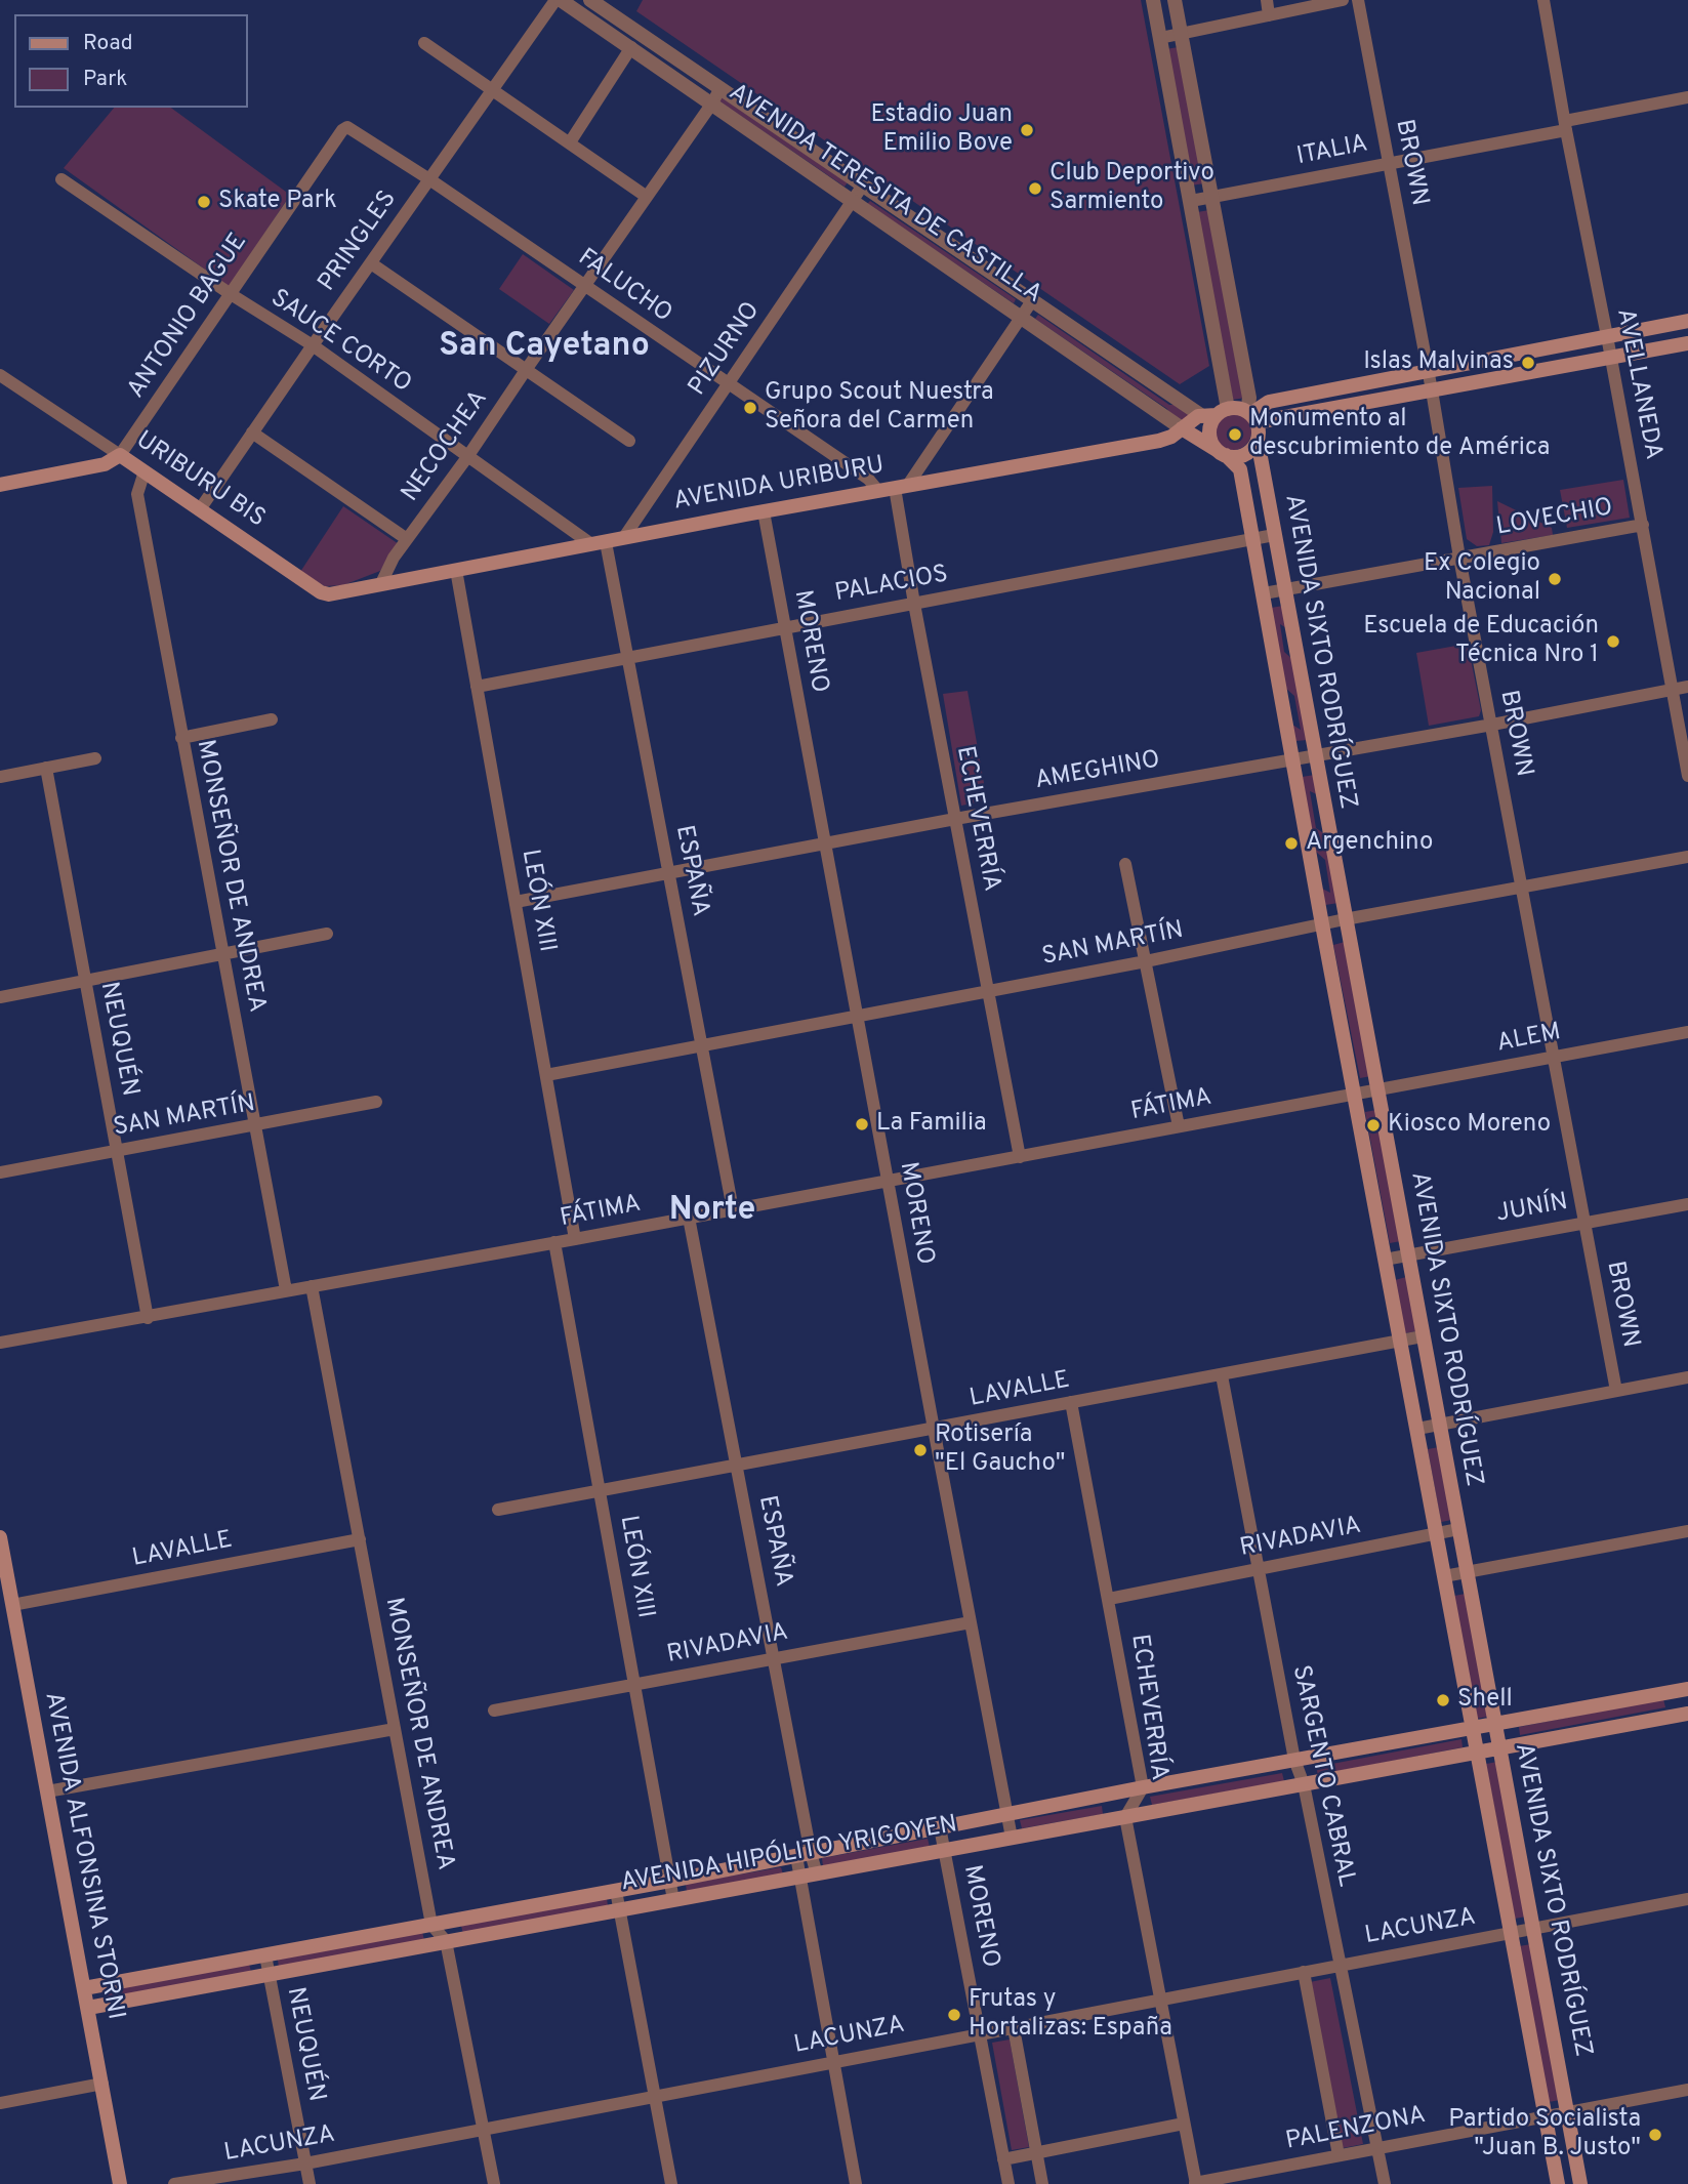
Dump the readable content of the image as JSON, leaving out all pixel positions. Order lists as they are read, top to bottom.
{
  "streets": {
    "main road": [
      "AVENIDA TERESITA DE CASTILLA",
      "URIBURU BIS",
      "AVENIDA URIBURU",
      "AVENIDA SIXTO RODRÍGUEZ",
      "AVENIDA HIPÓLITO YRIGOYEN",
      "AVENIDA ALFONSINA STORNI"
    ],
    "street": [
      "ITALIA",
      "BROWN",
      "PRINGLES",
      "FALUCHO",
      "ANTONIO BAGUE",
      "SAUCE CORTO",
      "PIZURNO",
      "AVELLANEDA",
      "NECOCHEA",
      "LOVECHIO",
      "PALACIOS",
      "MORENO",
      "AMEGHINO",
      "ECHEVERRÍA",
      "ESPAÑA",
      "MONSEÑOR DE ANDREA",
      "LEÓN XIII",
      "SAN MARTÍN",
      "NEUQUÉN",
      "ALEM",
      "FÁTIMA",
      "JUNÍN",
      "LAVALLE",
      "RIVADAVIA",
      "SARGENTO CABRAL",
      "LACUNZA",
      "PALENZONA"
    ]
  },
  "crossings": [
    ["ITALIA", "BROWN"],
    ["ITALIA", "AVELLANEDA"],
    ["BROWN", "LOVECHIO"],
    ["BROWN", "AMEGHINO"],
    ["BROWN", "SAN MARTÍN"],
    ["BROWN", "ALEM"],
    ["BROWN", "JUNÍN"],
    ["AVENIDA TERESITA DE CASTILLA", "PRINGLES"],
    ["AVENIDA TERESITA DE CASTILLA", "PIZURNO"],
    ["AVENIDA TERESITA DE CASTILLA", "NECOCHEA"],
    ["AVENIDA TERESITA DE CASTILLA", "AVENIDA URIBURU"],
    ["AVENIDA TERESITA DE CASTILLA", "AVENIDA SIXTO RODRÍGUEZ"],
    ["PRINGLES", "FALUCHO"],
    ["PRINGLES", "SAUCE CORTO"],
    ["PRINGLES", "URIBURU BIS"],
    ["FALUCHO", "ANTONIO BAGUE"],
    ["FALUCHO", "PIZURNO"],
    ["FALUCHO", "NECOCHEA"],
    ["FALUCHO", "AVENIDA URIBURU"],
    ["ANTONIO BAGUE", "SAUCE CORTO"],
    ["ANTONIO BAGUE", "URIBURU BIS"],
    ["SAUCE CORTO", "NECOCHEA"],
    ["SAUCE CORTO", "AVENIDA URIBURU"],
    ["SAUCE CORTO", "ESPAÑA"],
    ["PIZURNO", "AVENIDA URIBURU"],
    ["AVELLANEDA", "LOVECHIO"],
    ["AVELLANEDA", "AMEGHINO"],
    ["NECOCHEA", "URIBURU BIS"],
    ["NECOCHEA", "AVENIDA URIBURU"],
    ["URIBURU BIS", "AVENIDA URIBURU"],
    ["URIBURU BIS", "MONSEÑOR DE ANDREA"],
    ["AVENIDA URIBURU", "MORENO"],
    ["AVENIDA URIBURU", "ECHEVERRÍA"],
    ["AVENIDA URIBURU", "ESPAÑA"],
    ["AVENIDA URIBURU", "LEÓN XIII"],
    ["LOVECHIO", "AVENIDA SIXTO RODRÍGUEZ"],
    ["PALACIOS", "MORENO"],
    ["PALACIOS", "AVENIDA SIXTO RODRÍGUEZ"],
    ["PALACIOS", "ECHEVERRÍA"],
    ["PALACIOS", "ESPAÑA"],
    ["PALACIOS", "LEÓN XIII"],
    ["MORENO", "AMEGHINO"],
    ["MORENO", "SAN MARTÍN"],
    ["MORENO", "FÁTIMA"],
    ["MORENO", "LAVALLE"],
    ["MORENO", "RIVADAVIA"],
    ["MORENO", "AVENIDA HIPÓLITO YRIGOYEN"],
    ["MORENO", "LACUNZA"],
    ["AVENIDA SIXTO RODRÍGUEZ", "AMEGHINO"],
    ["AVENIDA SIXTO RODRÍGUEZ", "SAN MARTÍN"],
    ["AVENIDA SIXTO RODRÍGUEZ", "ALEM"],
    ["AVENIDA SIXTO RODRÍGUEZ", "FÁTIMA"],
    ["AVENIDA SIXTO RODRÍGUEZ", "JUNÍN"],
    ["AVENIDA SIXTO RODRÍGUEZ", "LAVALLE"],
    ["AVENIDA SIXTO RODRÍGUEZ", "RIVADAVIA"],
    ["AVENIDA SIXTO RODRÍGUEZ", "AVENIDA HIPÓLITO YRIGOYEN"],
    ["AVENIDA SIXTO RODRÍGUEZ", "LACUNZA"],
    ["AVENIDA SIXTO RODRÍGUEZ", "PALENZONA"],
    ["AMEGHINO", "ECHEVERRÍA"],
    ["AMEGHINO", "ESPAÑA"],
    ["AMEGHINO", "LEÓN XIII"],
    ["ECHEVERRÍA", "SAN MARTÍN"],
    ["ECHEVERRÍA", "FÁTIMA"],
    ["ECHEVERRÍA", "LAVALLE"],
    ["ECHEVERRÍA", "RIVADAVIA"],
    ["ECHEVERRÍA", "AVENIDA HIPÓLITO YRIGOYEN"],
    ["ESPAÑA", "SAN MARTÍN"],
    ["ESPAÑA", "FÁTIMA"],
    ["ESPAÑA", "LAVALLE"],
    ["ESPAÑA", "RIVADAVIA"],
    ["ESPAÑA", "AVENIDA HIPÓLITO YRIGOYEN"],
    ["ESPAÑA", "LACUNZA"],
    ["MONSEÑOR DE ANDREA", "SAN MARTÍN"],
    ["MONSEÑOR DE ANDREA", "FÁTIMA"],
    ["MONSEÑOR DE ANDREA", "LAVALLE"],
    ["MONSEÑOR DE ANDREA", "AVENIDA HIPÓLITO YRIGOYEN"],
    ["LEÓN XIII", "SAN MARTÍN"],
    ["LEÓN XIII", "FÁTIMA"],
    ["LEÓN XIII", "LAVALLE"],
    ["LEÓN XIII", "RIVADAVIA"],
    ["LEÓN XIII", "AVENIDA HIPÓLITO YRIGOYEN"],
    ["SAN MARTÍN", "NEUQUÉN"],
    ["NEUQUÉN", "FÁTIMA"],
    ["NEUQUÉN", "AVENIDA HIPÓLITO YRIGOYEN"],
    ["NEUQUÉN", "LACUNZA"],
    ["ALEM", "FÁTIMA"],
    ["LAVALLE", "SARGENTO CABRAL"],
    ["LAVALLE", "AVENIDA ALFONSINA STORNI"],
    ["RIVADAVIA", "SARGENTO CABRAL"],
    ["SARGENTO CABRAL", "AVENIDA HIPÓLITO YRIGOYEN"],
    ["SARGENTO CABRAL", "LACUNZA"],
    ["SARGENTO CABRAL", "PALENZONA"],
    ["AVENIDA HIPÓLITO YRIGOYEN", "AVENIDA ALFONSINA STORNI"]
  ],
  "districts": ["San Cayetano", "Norte"],
  "places": [
    "Estadio Juan Emilio Bove",
    "Club Deportivo Sarmiento",
    "Skate Park",
    "Islas Malvinas",
    "Grupo Scout Nuestra Señora del Carmen",
    "Monumento al descubrimiento de América",
    "Ex Colegio Nacional",
    "Escuela de Educación Técnica Nro 1",
    "Argenchino",
    "La Familia",
    "Kiosco Moreno",
    "Rotisería \"El Gaucho\"",
    "Shell",
    "Frutas y Hortalizas: España",
    "Partido Socialista \"Juan B. Justo\""
  ],
  "legend": ["Road", "Park"]
}
